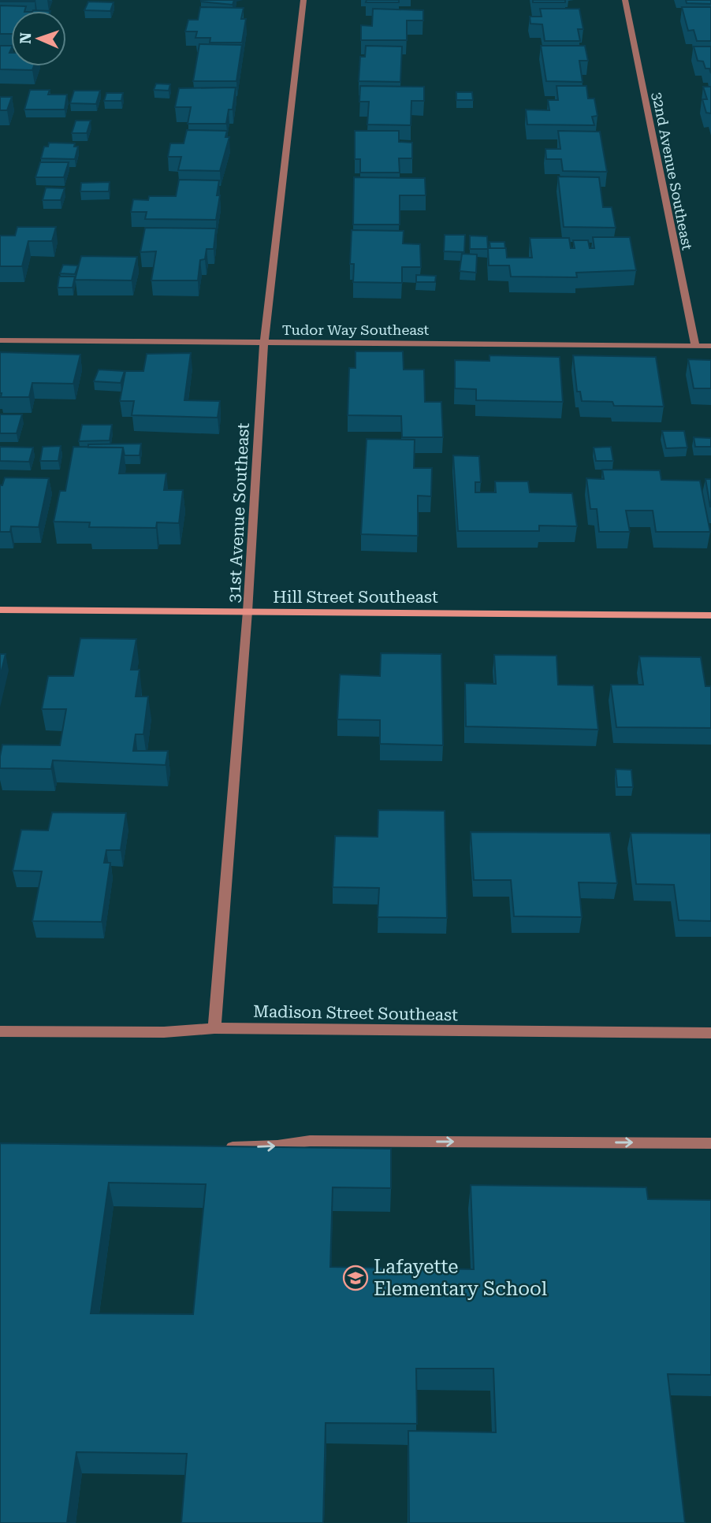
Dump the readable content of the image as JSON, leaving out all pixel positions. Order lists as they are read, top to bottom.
{
  "streets": {
    "street": [
      "32nd Avenue Southeast",
      "Tudor Way Southeast",
      "31st Avenue Southeast",
      "Hill Street Southeast",
      "Madison Street Southeast"
    ]
  },
  "crossings": [
    ["32nd Avenue Southeast", "Tudor Way Southeast"],
    ["Tudor Way Southeast", "31st Avenue Southeast"],
    ["31st Avenue Southeast", "Hill Street Southeast"],
    ["31st Avenue Southeast", "Madison Street Southeast"]
  ],
  "places": {
    "school or university": ["Lafayette Elementary School"]
  },
  "north": "left"
}
